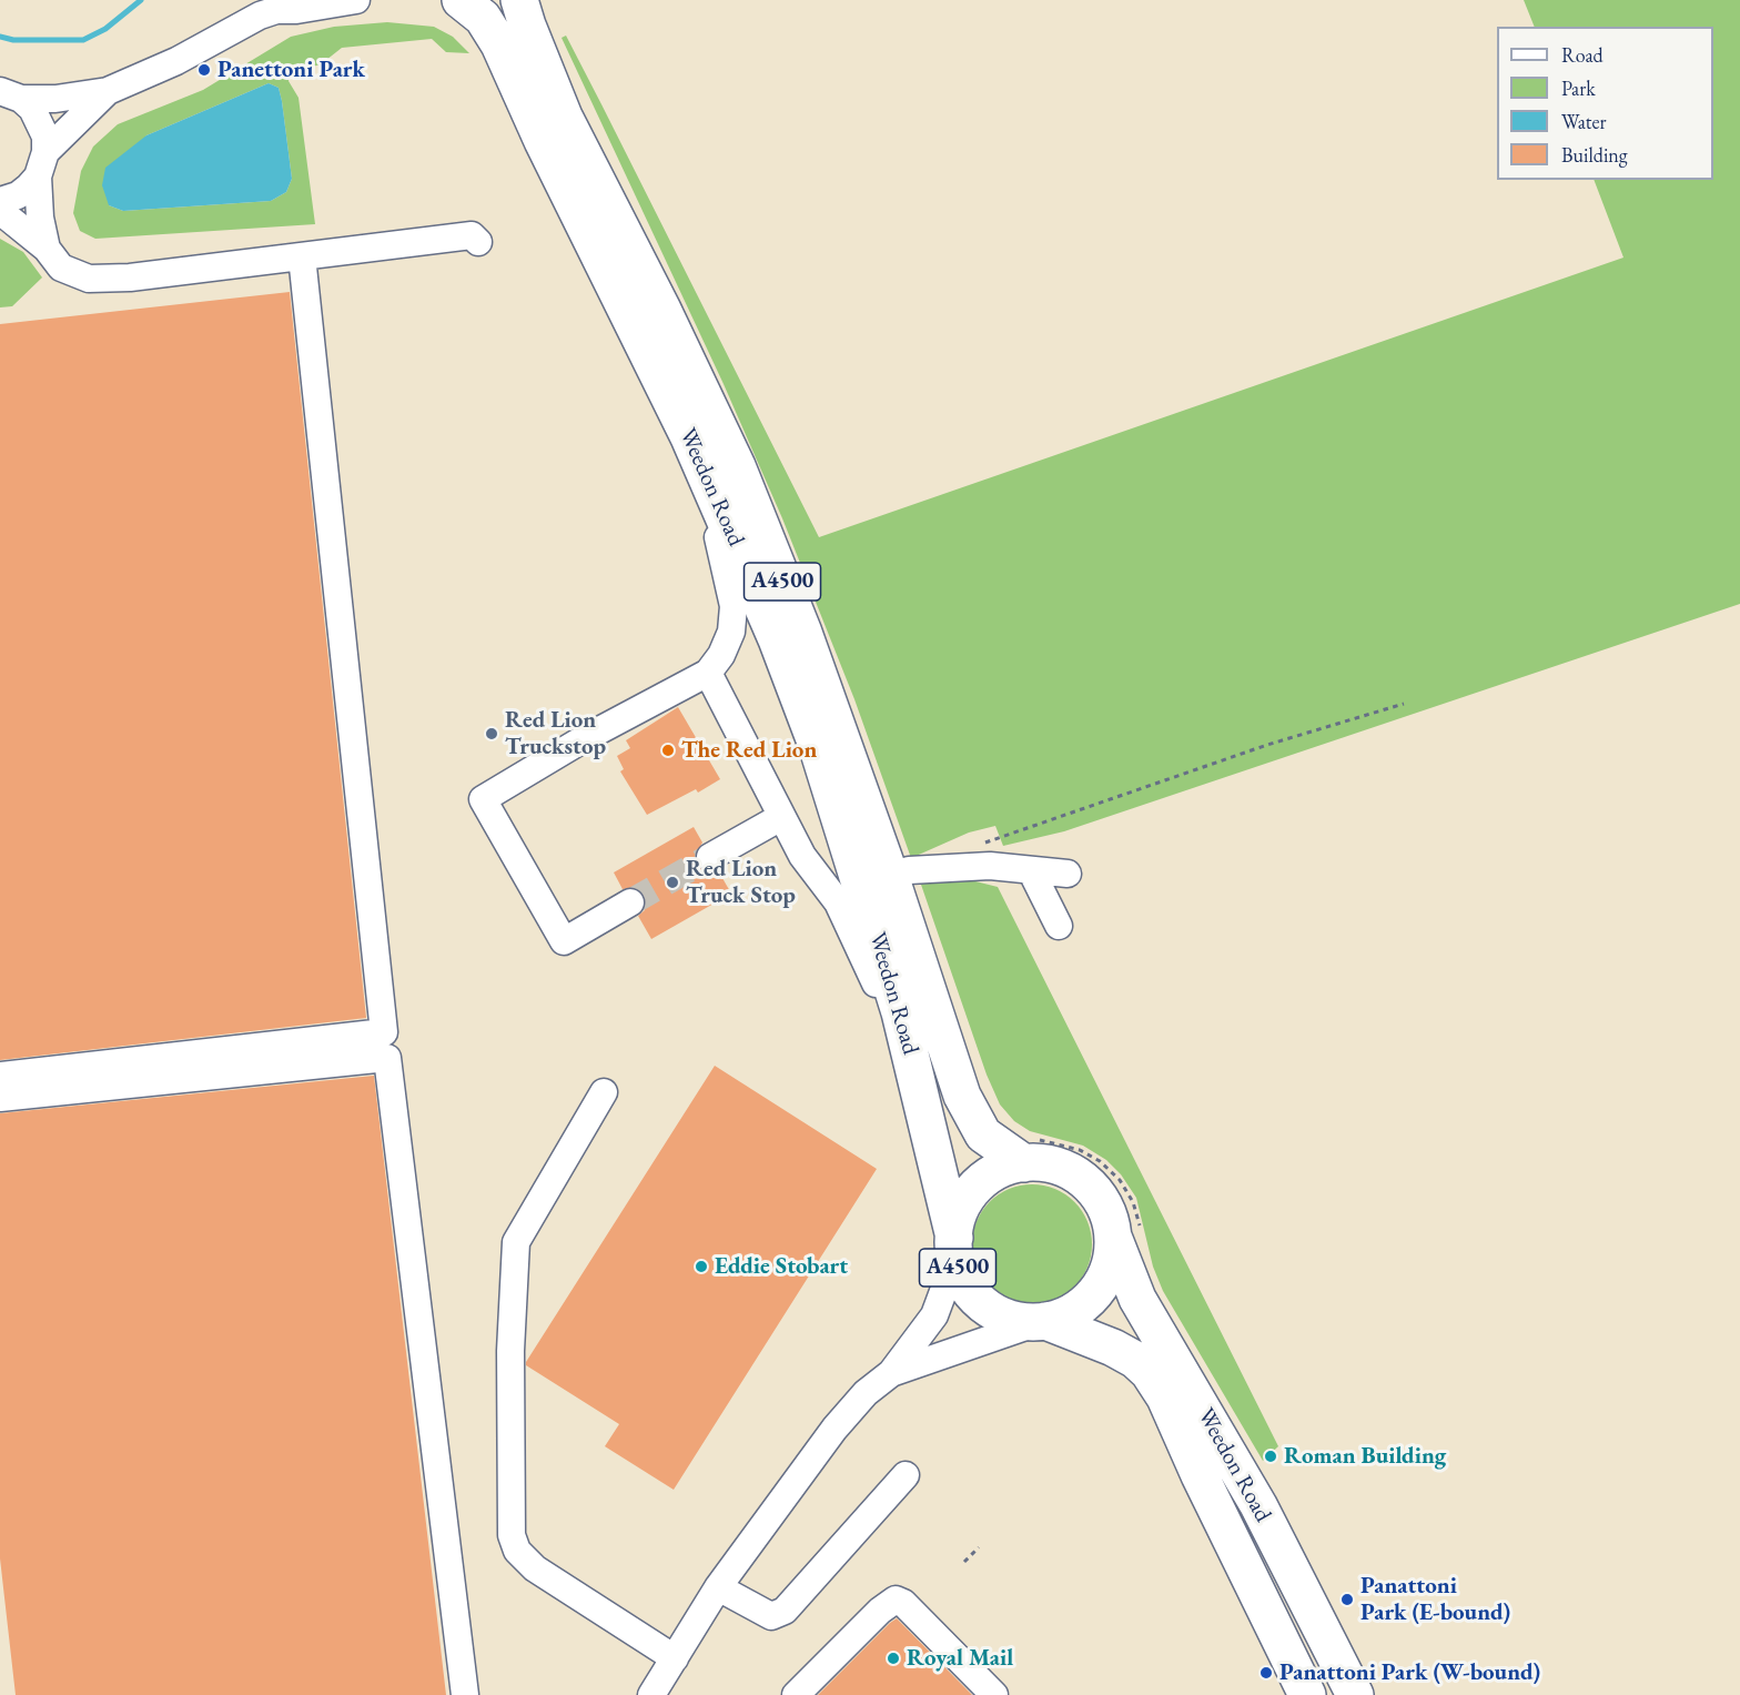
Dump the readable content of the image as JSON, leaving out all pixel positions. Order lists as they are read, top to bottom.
{
  "streets": {
    "highway": ["Weedon Road", "A4500"]
  },
  "crossings": [
    ["Weedon Road", "A4500"]
  ],
  "places": [
    "Panettoni Park",
    "Red Lion Truckstop",
    "The Red Lion",
    "Red Lion Truck Stop",
    "Eddie Stobart",
    "Roman Building",
    "Panattoni Park (E-bound)",
    "Royal Mail",
    "Panattoni Park (W-bound)"
  ],
  "legend": [
    "Road",
    "Park",
    "Water",
    "Building"
  ]
}
